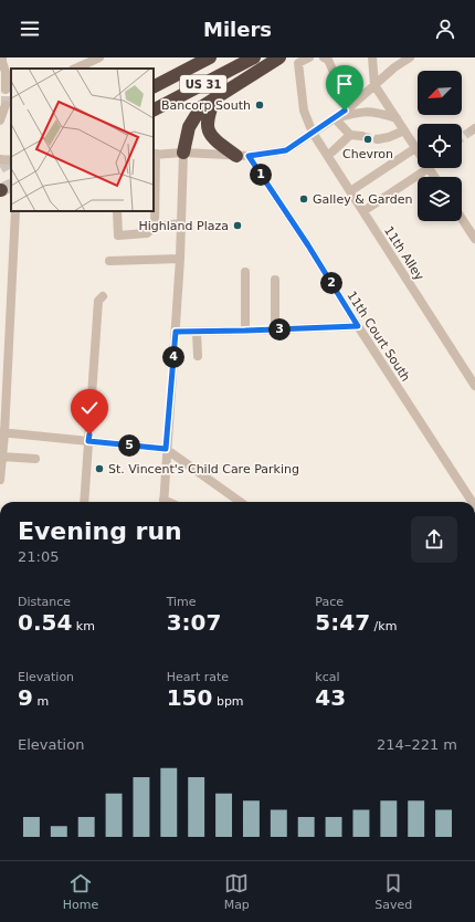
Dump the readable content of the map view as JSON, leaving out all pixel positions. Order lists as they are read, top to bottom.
{
  "streets": {
    "highway": ["US 31"],
    "street": ["11th Alley", "11th Court South"]
  },
  "places": [
    "Bancorp South",
    "Chevron",
    "Galley & Garden",
    "Highland Plaza",
    "St. Vincent's Child Care Parking"
  ],
  "north": "bottom left",
  "page": {
    "header": "Milers",
    "pins": [
      "1",
      "2",
      "3",
      "4",
      "5"
    ],
    "heading": ["Evening run", "21:05"],
    "stats": [
      ["Distance", "0.54 km"],
      ["Time", "3:07"],
      ["Pace", "5:47 /km"],
      ["Elevation", "9 m"],
      ["Heart rate", "150 bpm"],
      ["kcal", "43"]
    ],
    "chart": ["Elevation", "214–221 m"],
    "tabs": ["Home", "Map", "Saved"]
  }
}
